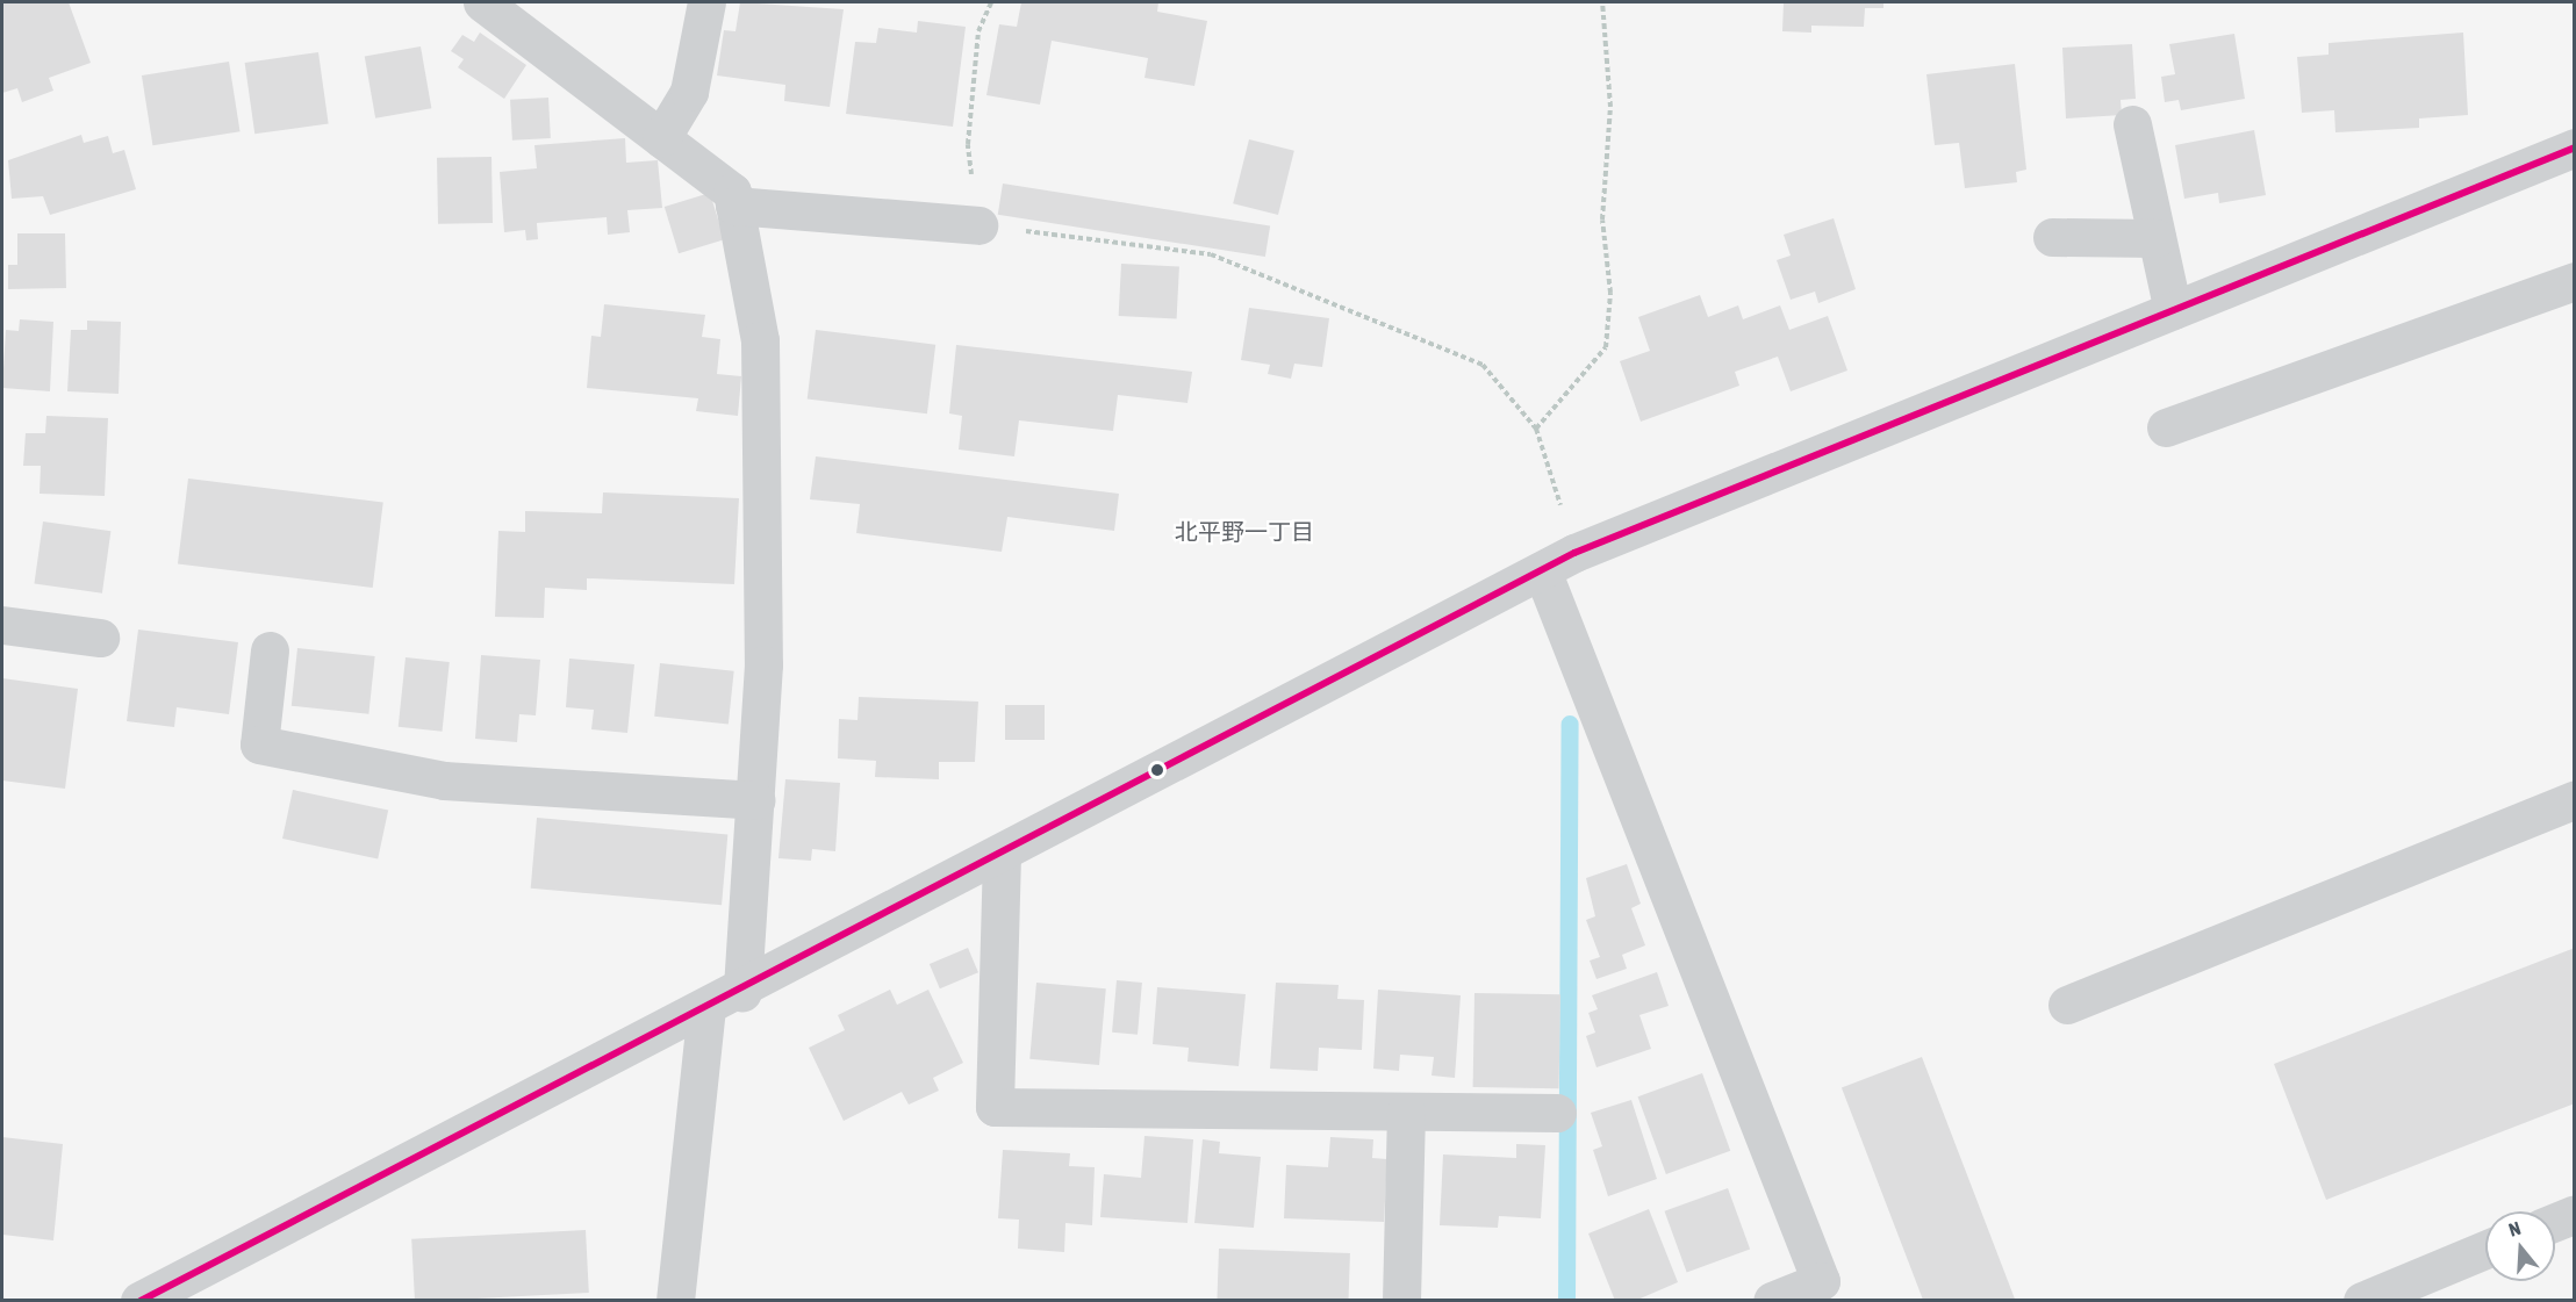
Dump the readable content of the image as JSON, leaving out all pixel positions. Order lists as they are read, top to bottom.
{
  "districts": ["北平野一丁目"],
  "north": "top"
}
